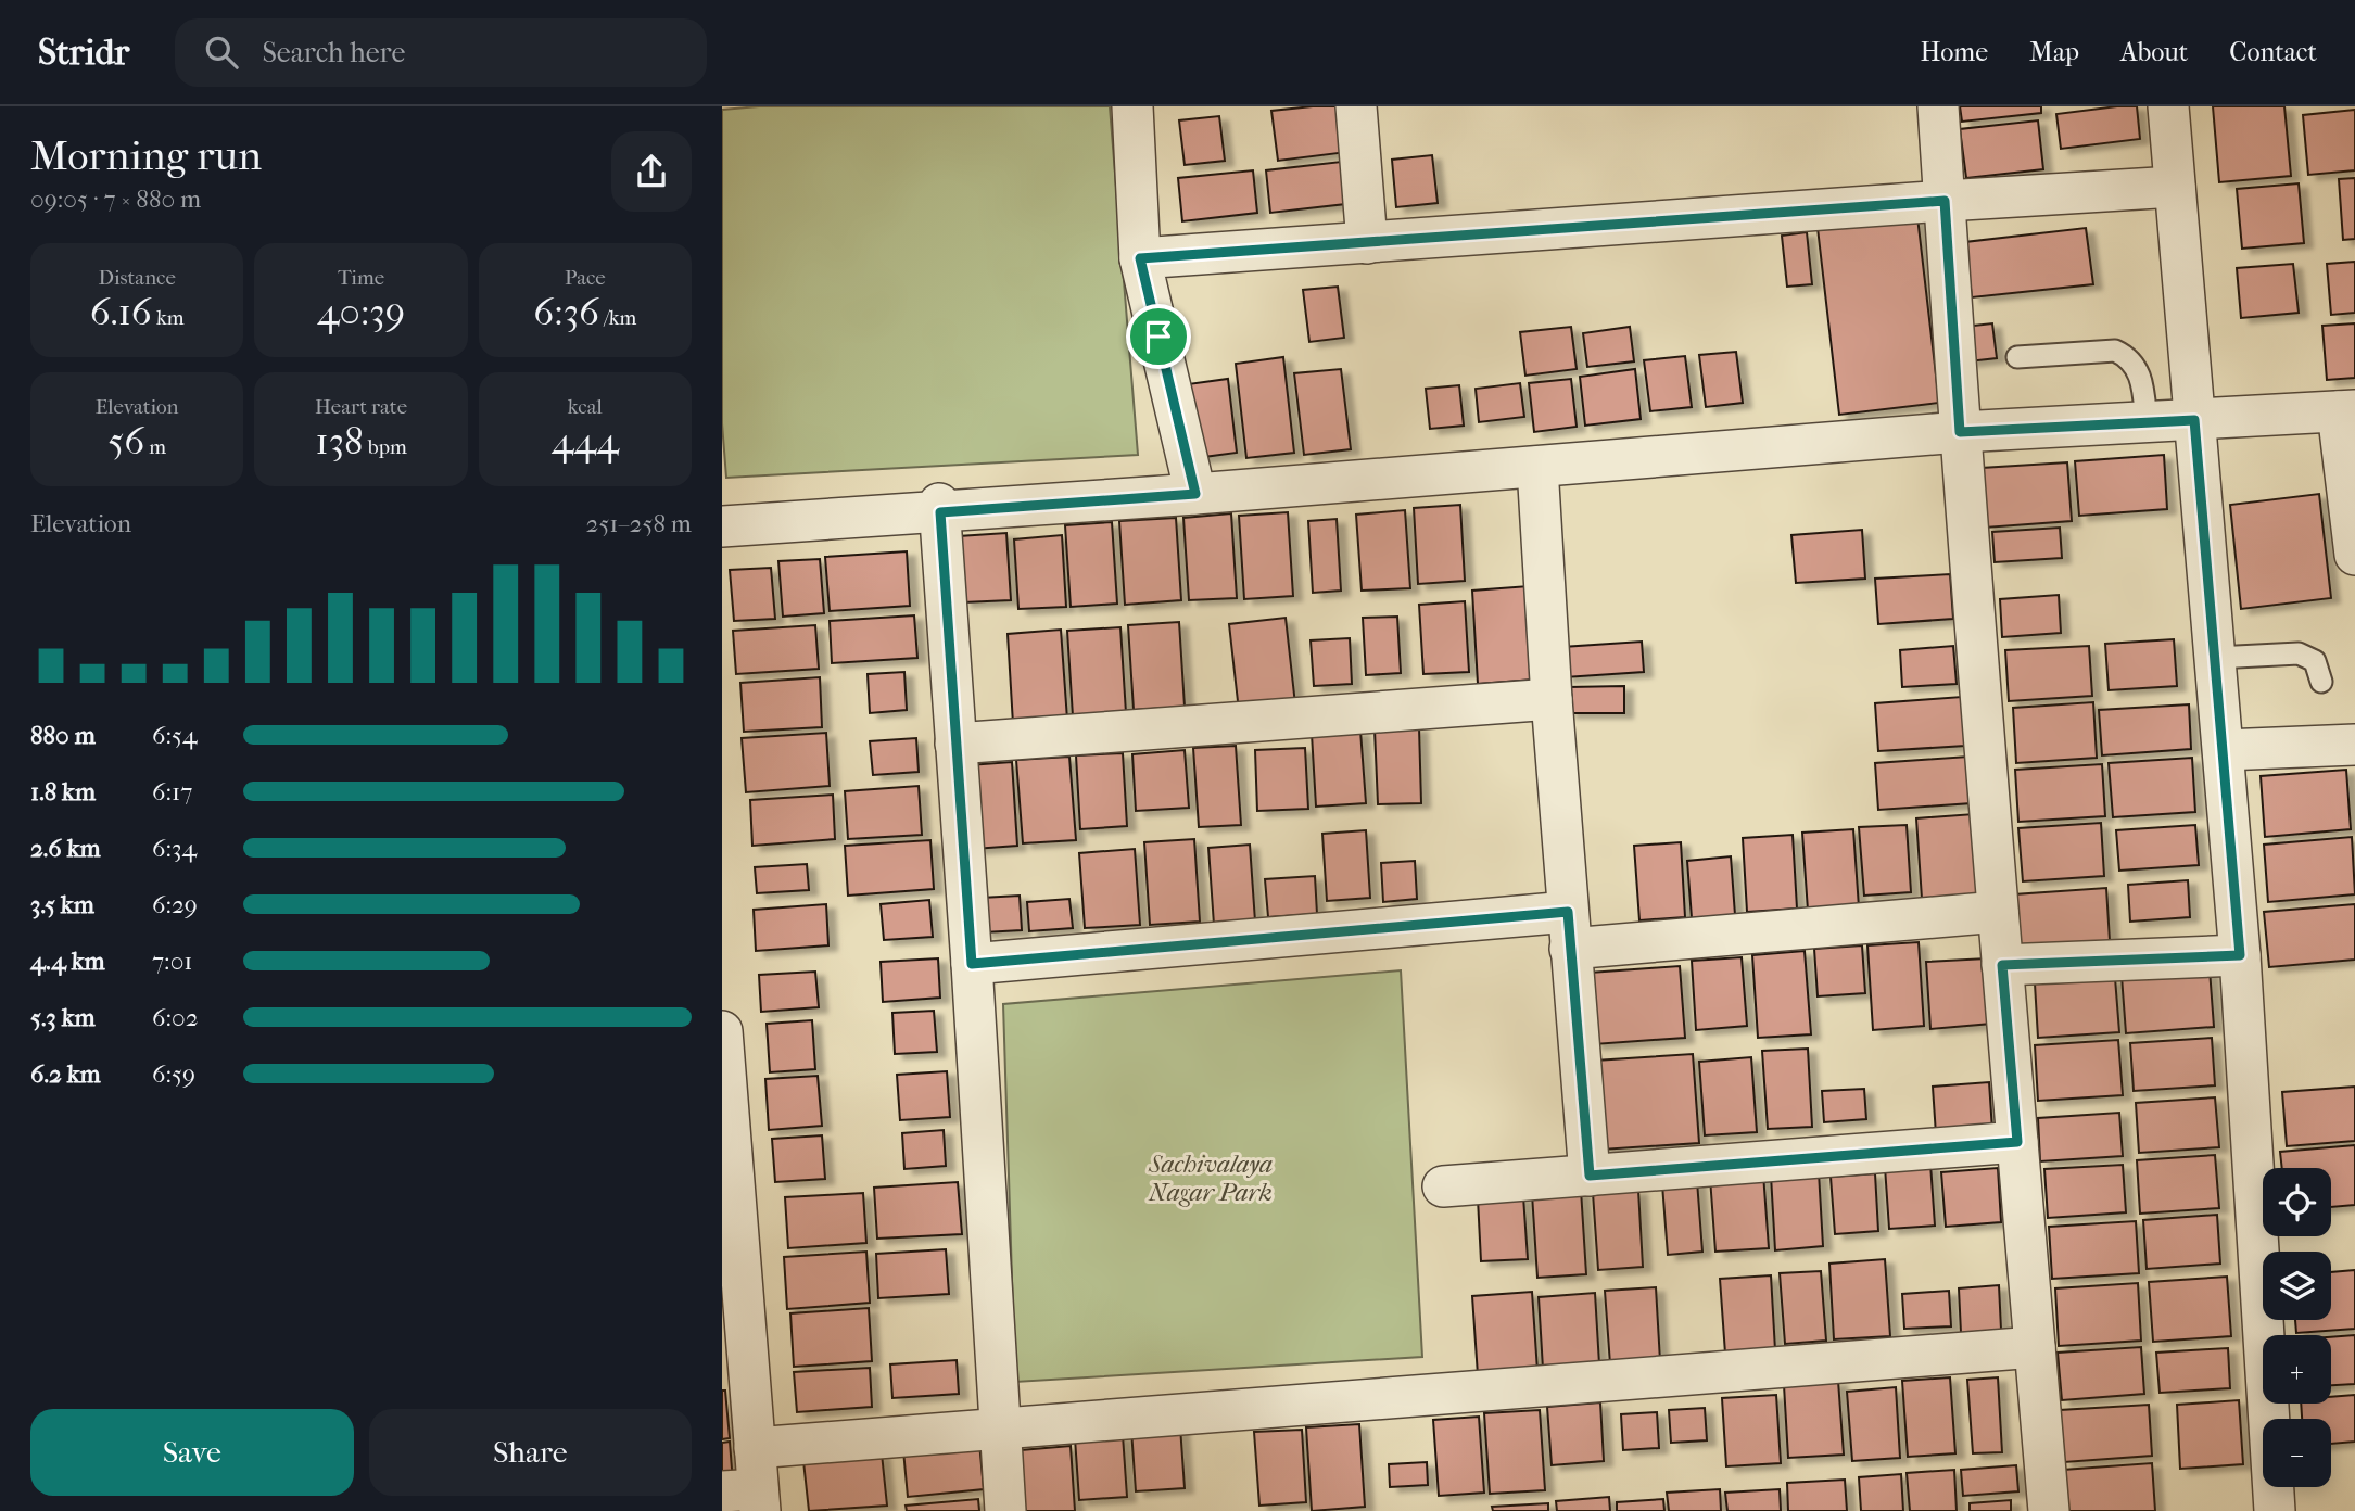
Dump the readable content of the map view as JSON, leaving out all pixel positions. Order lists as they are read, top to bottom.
{
  "parks": ["Sachivalaya Nagar Park"],
  "page": {
    "header": "Stridr",
    "search": "Search here",
    "nav": [
      "Home",
      "Map",
      "About",
      "Contact"
    ],
    "heading": ["Morning run", "09:05 · 7 × 880 m"],
    "stats": [
      ["Distance", "6.16 km"],
      ["Time", "40:39"],
      ["Pace", "6:36 /km"],
      ["Elevation", "56 m"],
      ["Heart rate", "138 bpm"],
      ["kcal", "444"]
    ],
    "chart": ["Elevation", "251–258 m"],
    "list": [
      {
        "name": "880 m",
        "note": "6:54"
      },
      {
        "name": "1.8 km",
        "note": "6:17"
      },
      {
        "name": "2.6 km",
        "note": "6:34"
      },
      {
        "name": "3.5 km",
        "note": "6:29"
      },
      {
        "name": "4.4 km",
        "note": "7:01"
      },
      {
        "name": "5.3 km",
        "note": "6:02"
      },
      {
        "name": "6.2 km",
        "note": "6:59"
      }
    ],
    "map_buttons": ["+", "−"],
    "buttons": ["Save", "Share"]
  }
}
